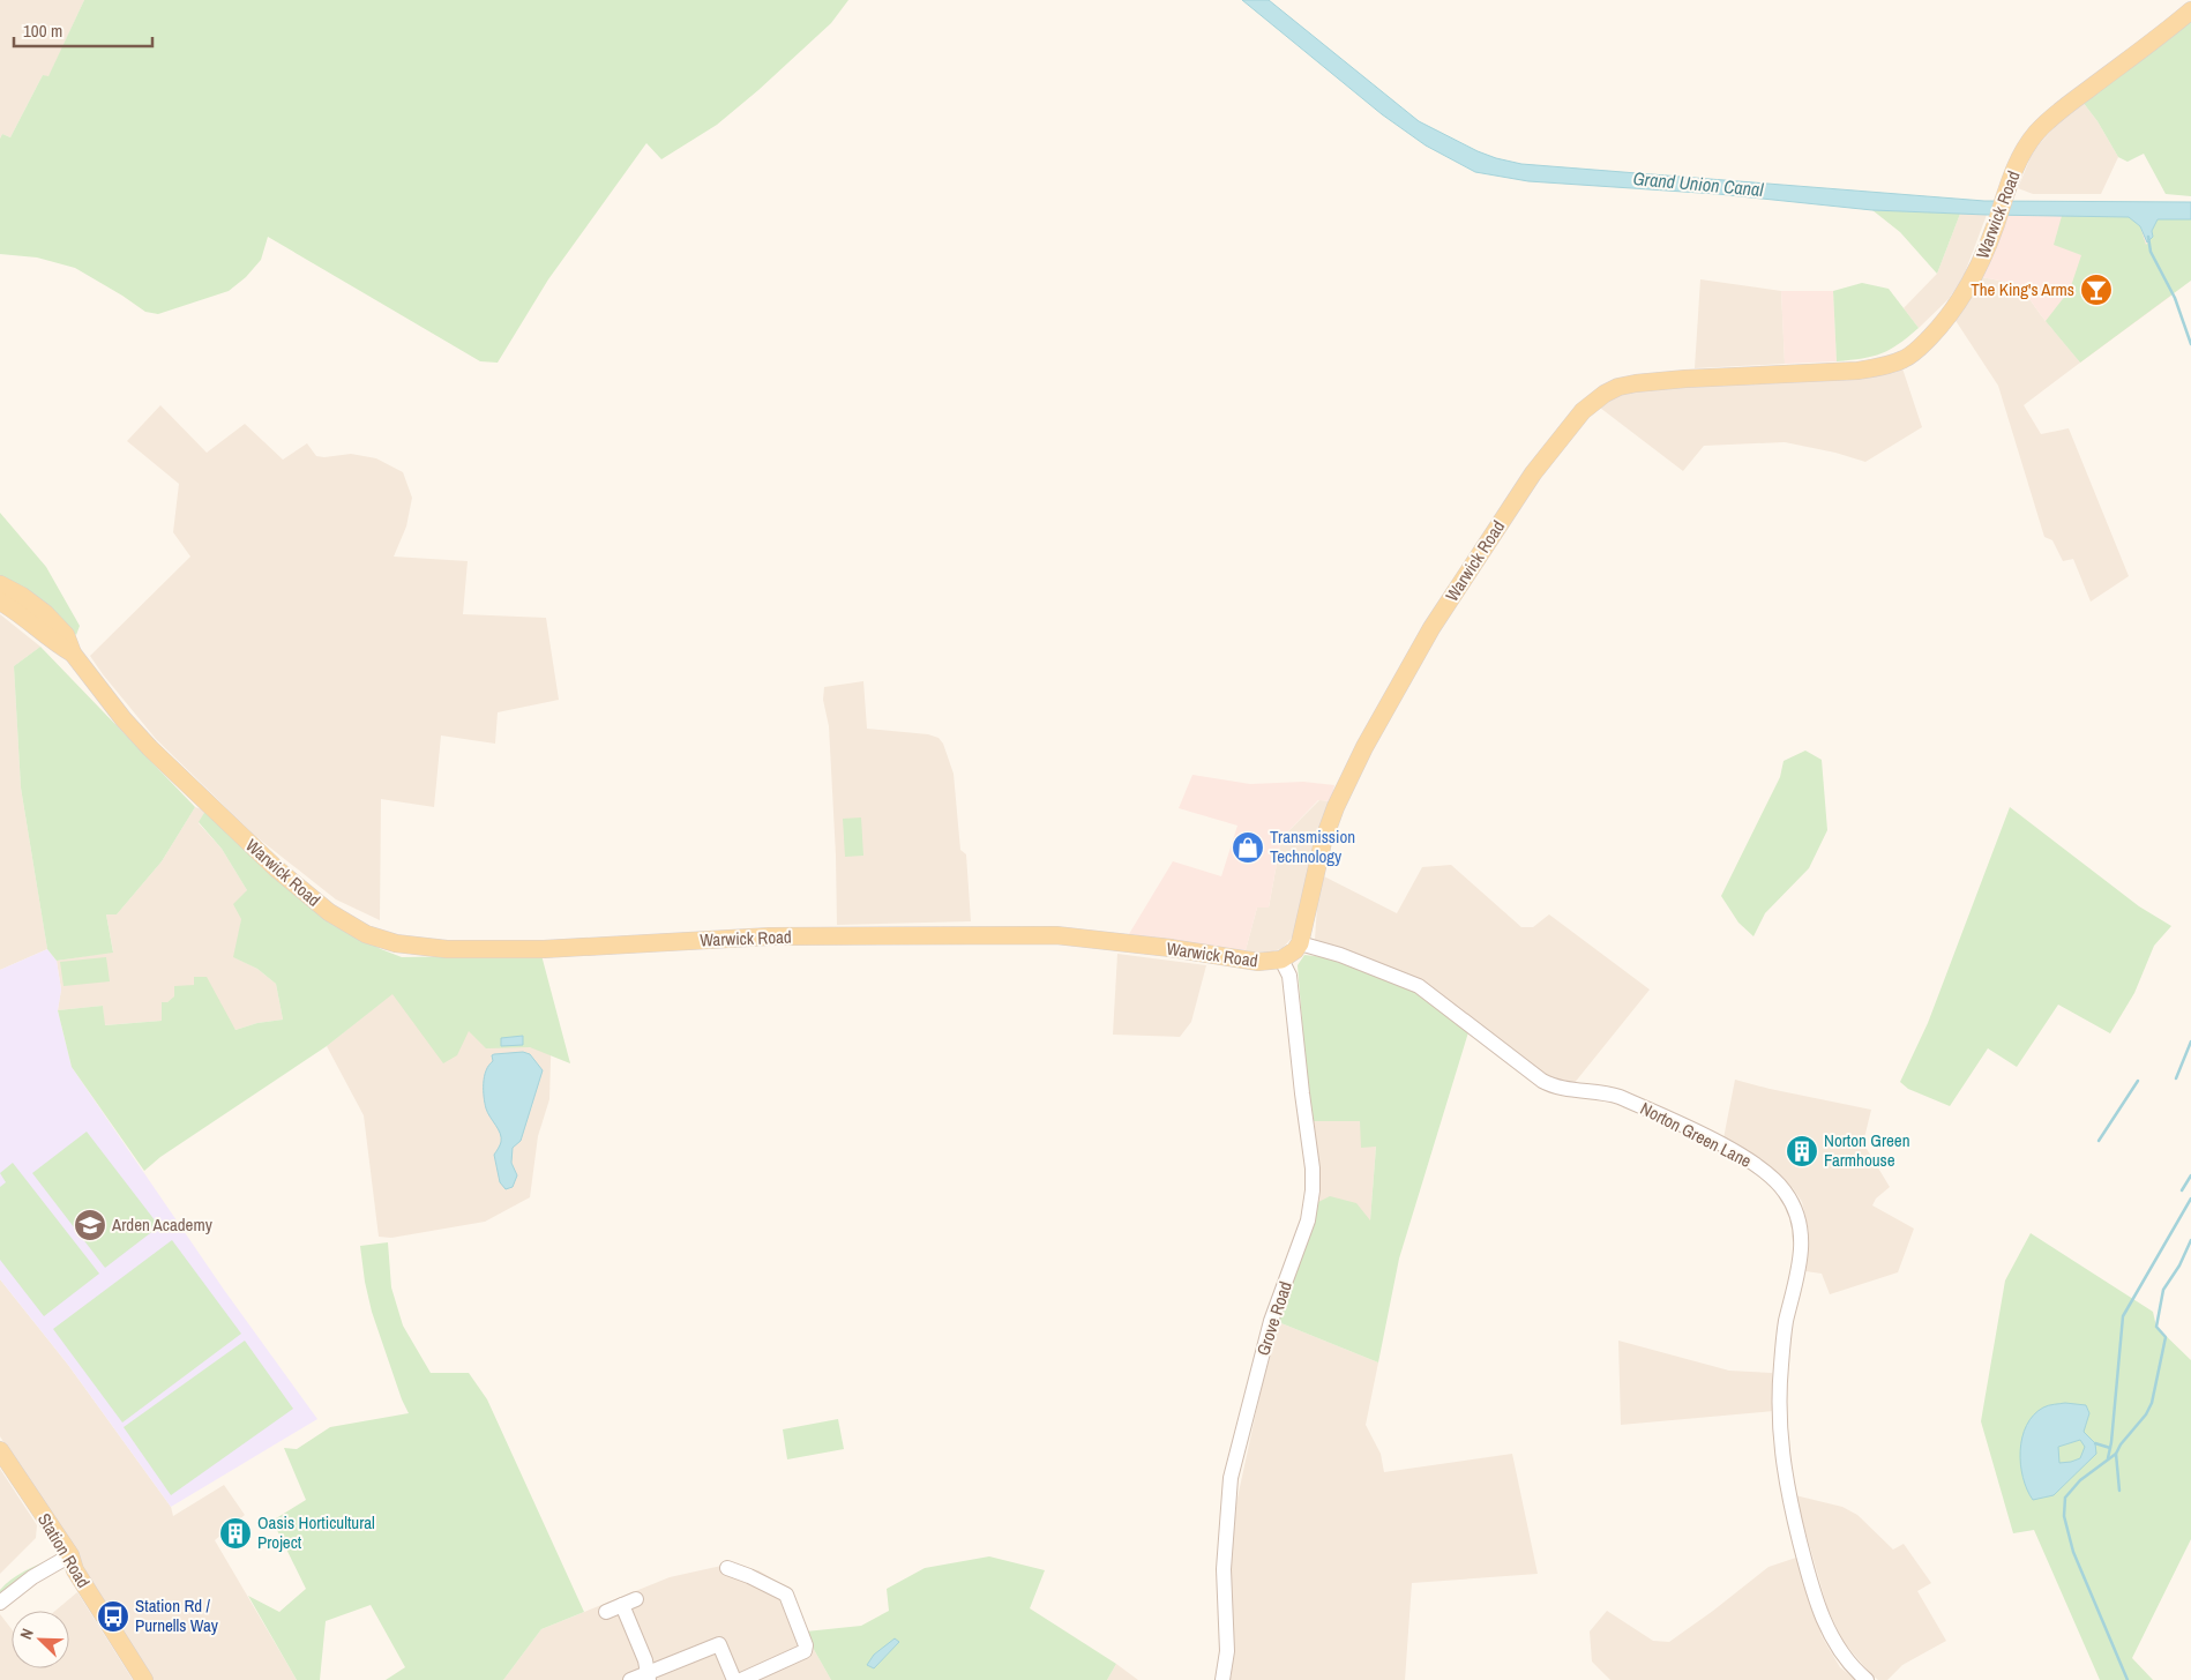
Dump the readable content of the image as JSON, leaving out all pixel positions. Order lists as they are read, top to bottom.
{
  "streets": {
    "main road": ["Warwick Road", "Station Road"],
    "street": ["Norton Green Lane", "Grove Road"]
  },
  "crossings": [
    ["Warwick Road", "Norton Green Lane"],
    ["Warwick Road", "Grove Road"]
  ],
  "water": ["Grand Union Canal"],
  "places": {
    "bar": ["The King's Arms"],
    "shop": ["Transmission Technology"],
    "building": ["Norton Green Farmhouse", "Oasis Horticultural Project"],
    "school or university": ["Arden Academy"],
    "bus stop": ["Station Rd / Purnells Way"]
  },
  "scale_bar": "100 m",
  "north": "top left"
}
